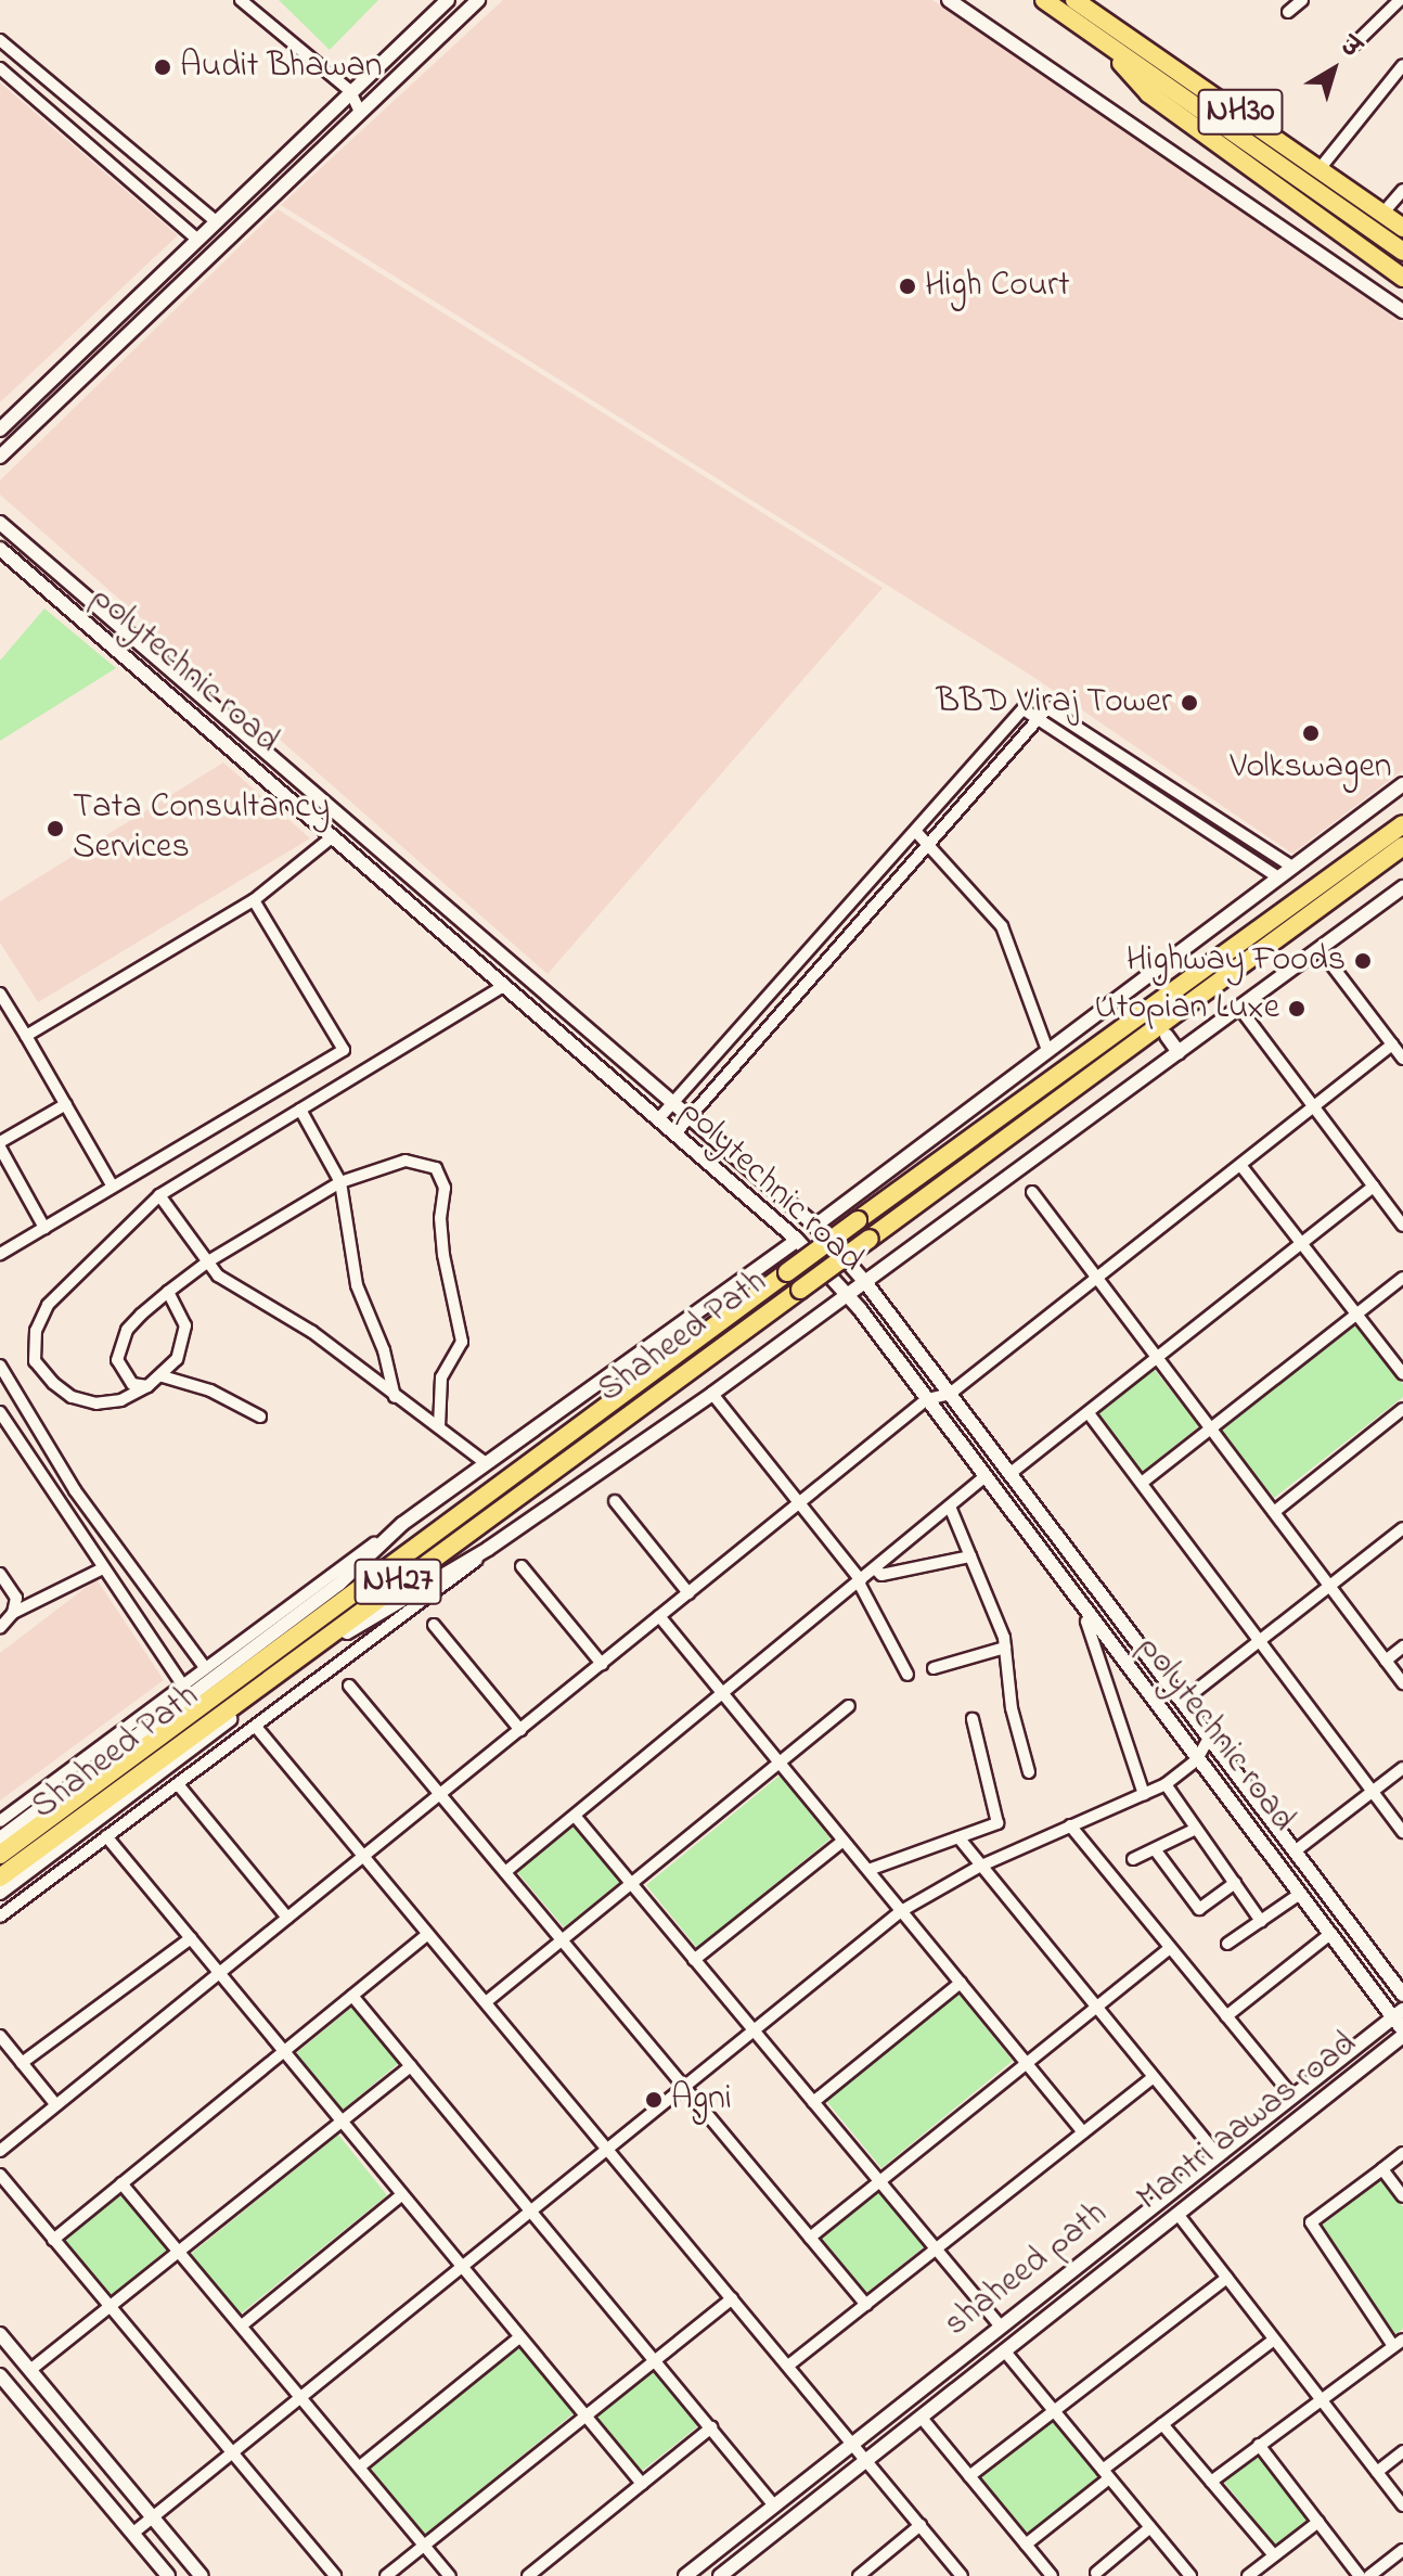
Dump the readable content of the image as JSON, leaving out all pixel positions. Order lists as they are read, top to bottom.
{
  "streets": {
    "highway": ["NH30", "Shaheed Path", "NH27"],
    "street": ["polytechnic road", "Mantri aawas road", "shaheed path"]
  },
  "crossings": [
    ["polytechnic road", "Mantri aawas road"],
    ["polytechnic road", "shaheed path"]
  ],
  "places": [
    "Audit Bhawan",
    "High Court",
    "BBD Viraj Tower",
    "Volkswagen",
    "Tata Consultancy Services",
    "Highway Foods",
    "Utopian Luxe",
    "Agni"
  ],
  "north": "top right"
}
